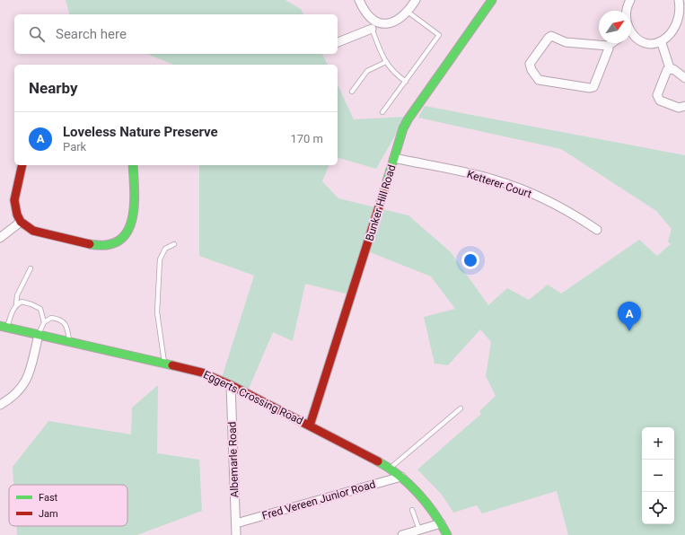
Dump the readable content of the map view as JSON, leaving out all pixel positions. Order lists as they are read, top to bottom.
{
  "streets": {
    "street": [
      "Ketterer Court",
      "Bunker Hill Road",
      "Eggerts Crossing Road",
      "Albemarle Road",
      "Fred Vereen Junior Road"
    ]
  },
  "crossings": [
    ["Ketterer Court", "Bunker Hill Road"],
    ["Bunker Hill Road", "Eggerts Crossing Road"],
    ["Eggerts Crossing Road", "Albemarle Road"],
    ["Eggerts Crossing Road", "Fred Vereen Junior Road"],
    ["Albemarle Road", "Fred Vereen Junior Road"]
  ],
  "legend": ["Fast", "Jam"],
  "north": "top right",
  "page": {
    "search": "Search here",
    "heading": "Nearby",
    "list": [
      {
        "mark": "A",
        "name": "Loveless Nature Preserve",
        "note": "Park",
        "value": "170 m"
      }
    ],
    "pins": "A",
    "map_buttons": ["+", "−"]
  }
}
